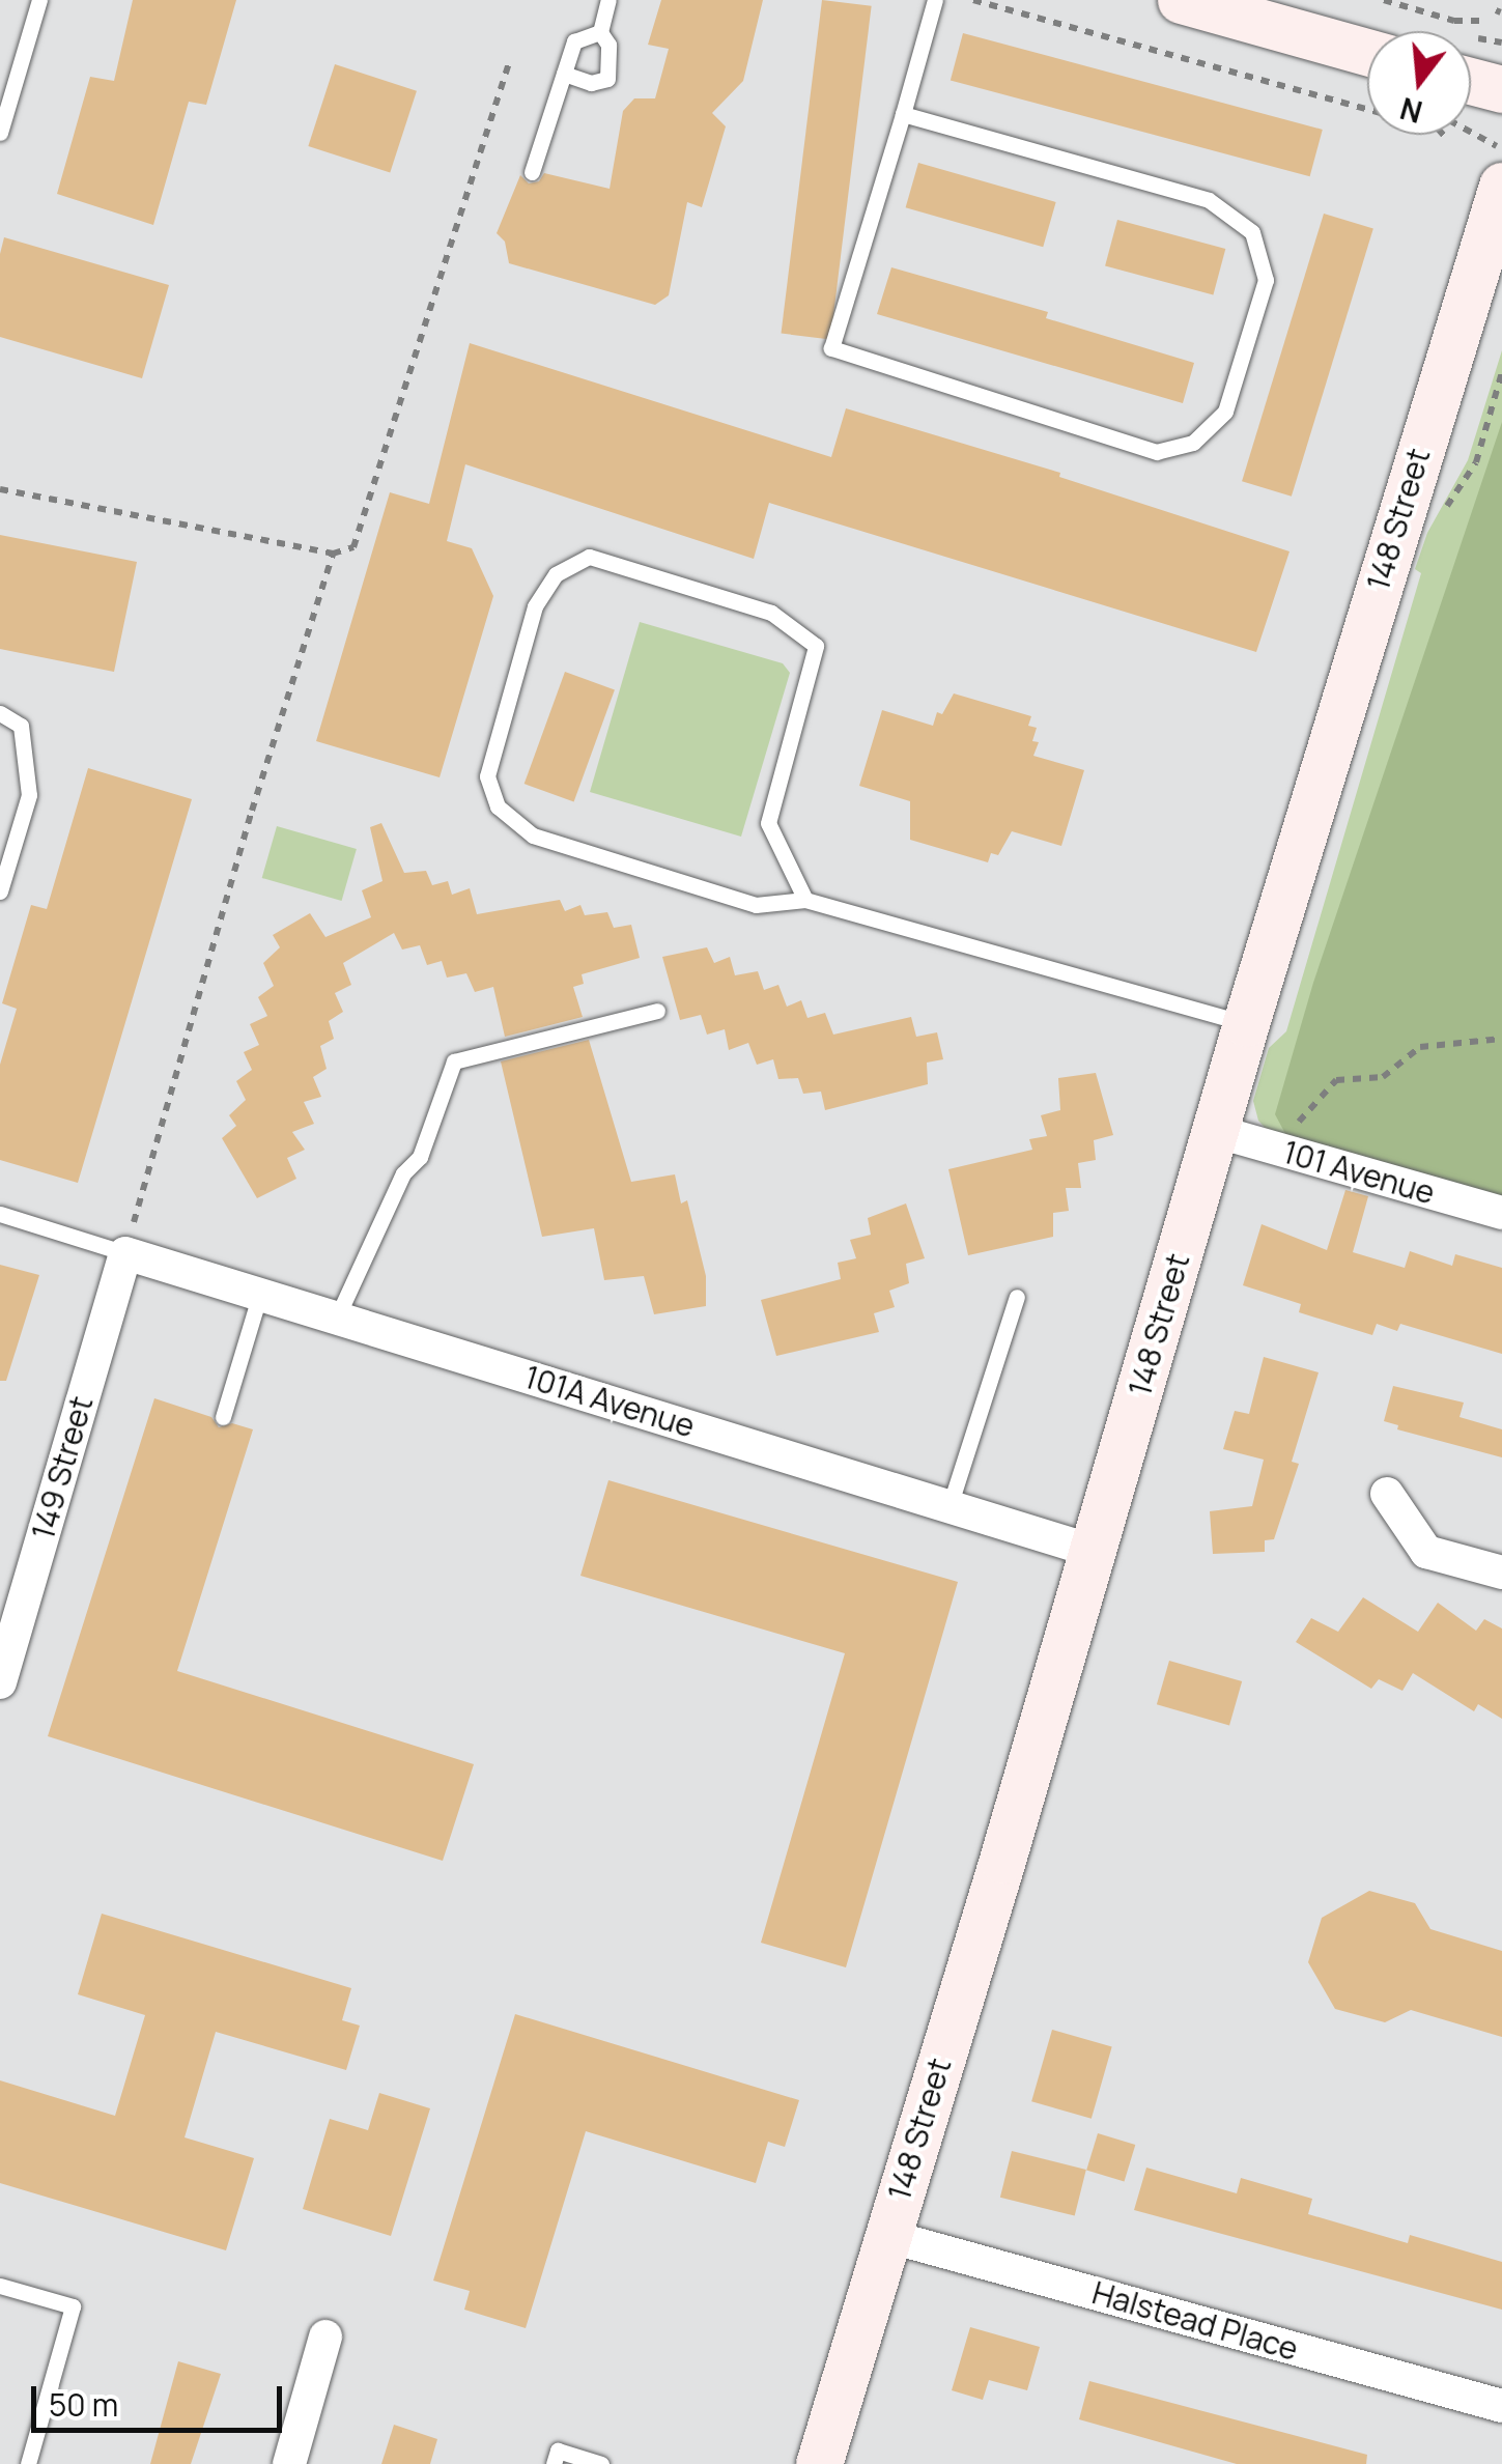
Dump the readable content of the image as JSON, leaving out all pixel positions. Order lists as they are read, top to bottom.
{
  "streets": {
    "main road": ["148 Street"],
    "street": [
      "101 Avenue",
      "101A Avenue",
      "149 Street",
      "Halstead Place"
    ]
  },
  "crossings": [
    ["148 Street", "101 Avenue"],
    ["148 Street", "101A Avenue"],
    ["148 Street", "Halstead Place"],
    ["101A Avenue", "149 Street"]
  ],
  "scale_bar": "50 m",
  "north": "bottom"
}
